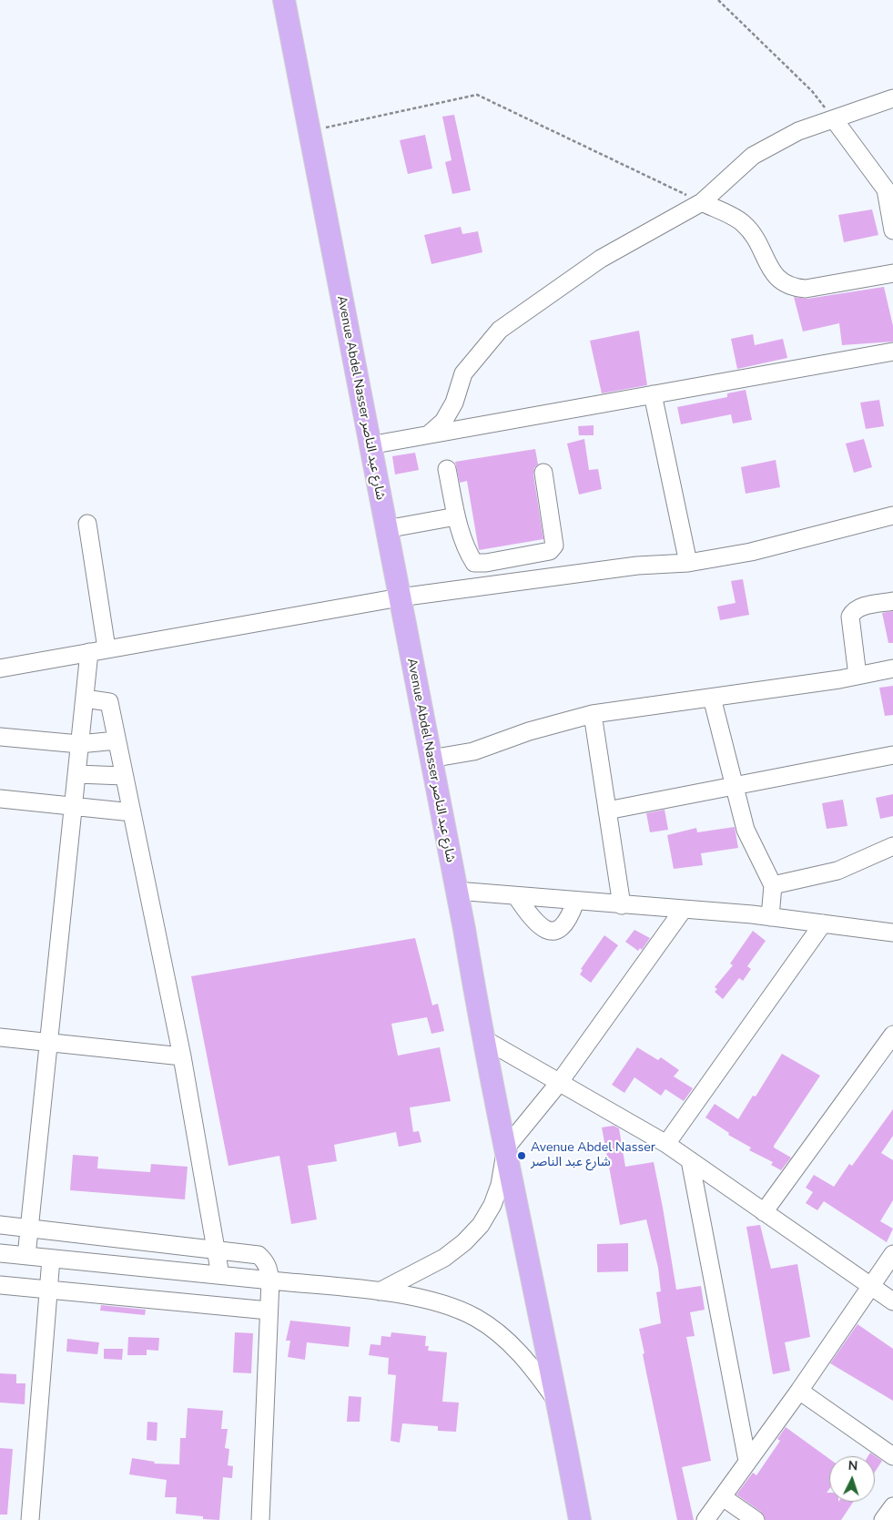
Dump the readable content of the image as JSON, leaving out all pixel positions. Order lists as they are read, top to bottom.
{
  "streets": {
    "main road": ["Avenue Abdel Nasser شارع عبد الناصر"]
  },
  "places": ["Avenue Abdel Nasser شارع عبد الناصر"],
  "north": "top"
}
